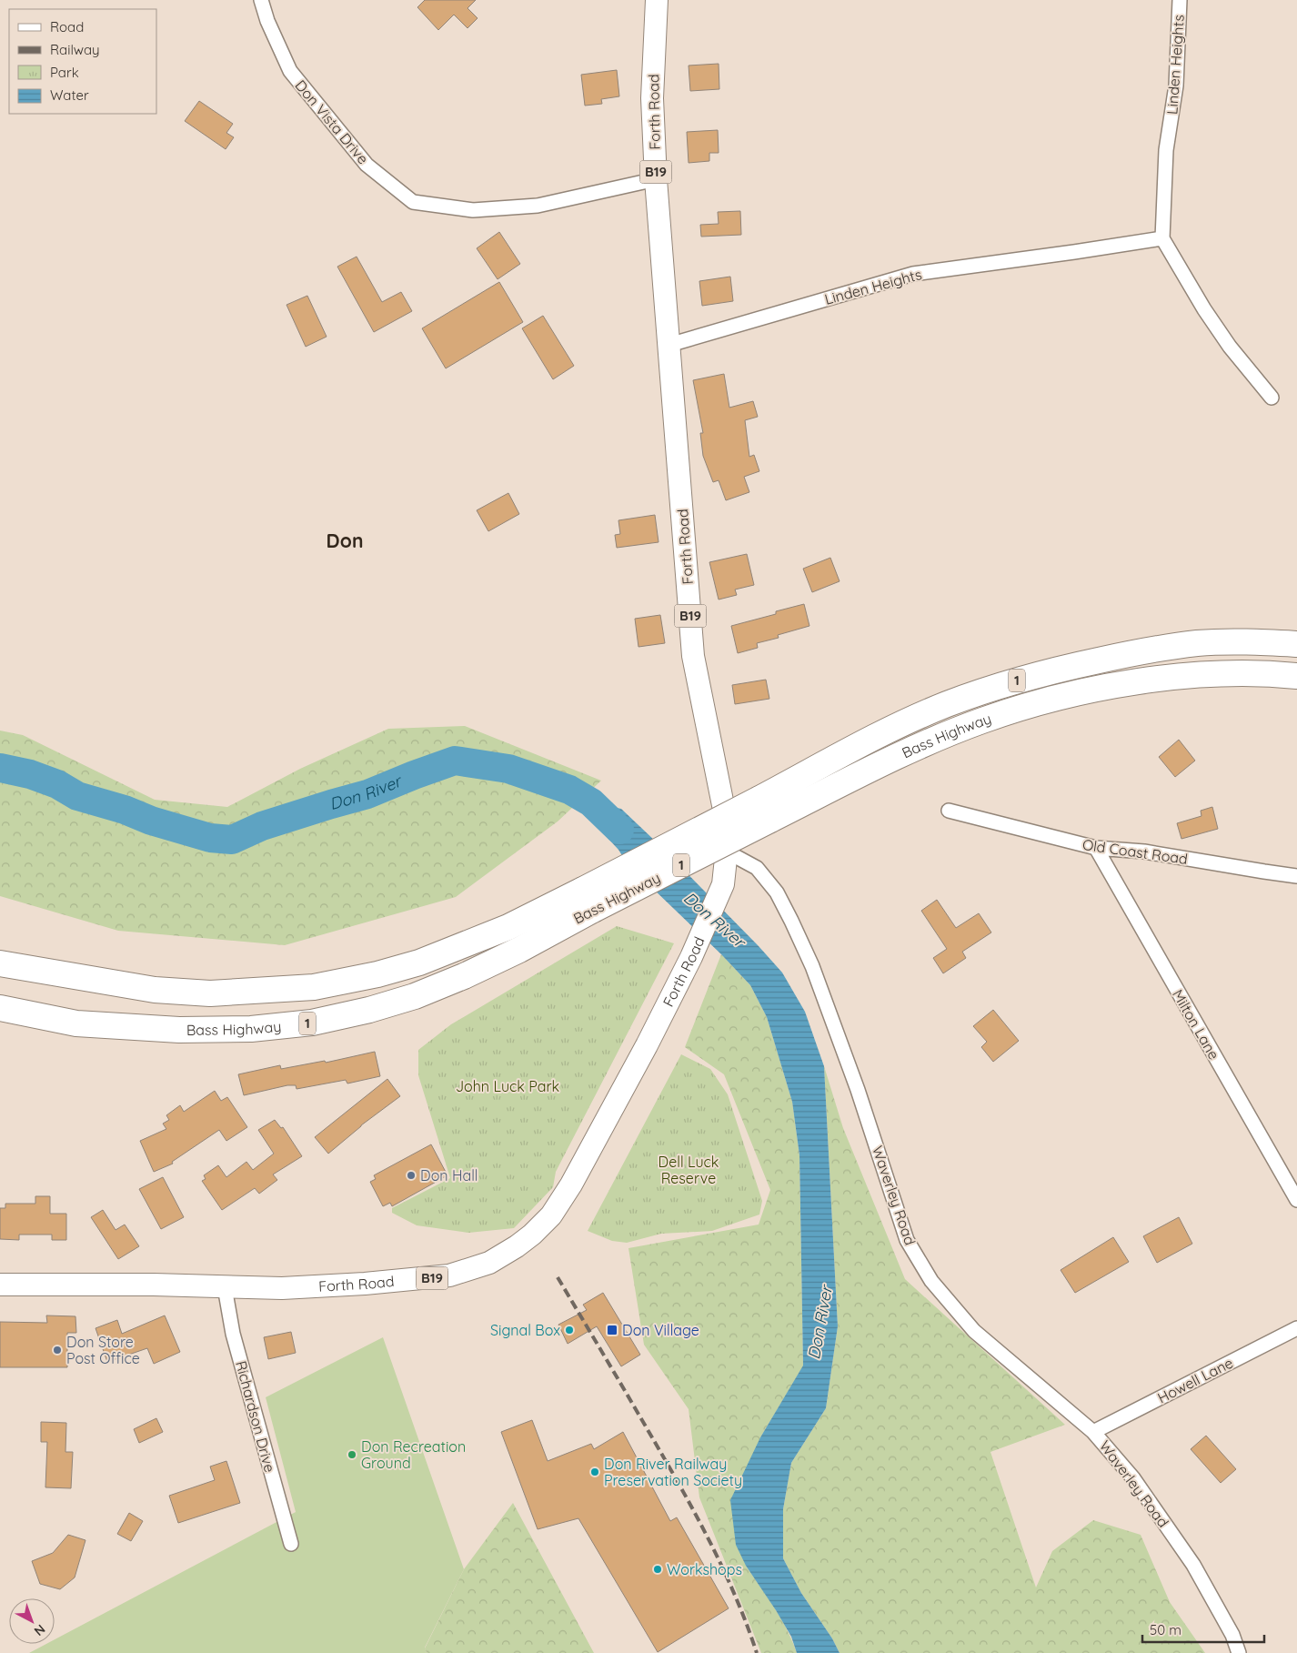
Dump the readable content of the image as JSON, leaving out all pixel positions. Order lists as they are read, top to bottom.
{
  "streets": {
    "highway": ["1", "Bass Highway"],
    "main road": ["Forth Road", "B19"],
    "street": [
      "Linden Heights",
      "Don Vista Drive",
      "Old Coast Road",
      "Milton Lane",
      "Waverley Road",
      "Howell Lane",
      "Richardson Drive"
    ]
  },
  "crossings": [
    ["Linden Heights", "Forth Road"],
    ["Forth Road", "Don Vista Drive"],
    ["Forth Road", "Waverley Road"],
    ["Forth Road", "Richardson Drive"],
    ["Old Coast Road", "Milton Lane"],
    ["Waverley Road", "Howell Lane"]
  ],
  "districts": ["Don"],
  "water": ["Don River"],
  "parks": ["John Luck Park", "Dell Luck Reserve"],
  "places": {
    "other": [
      "Don Hall",
      "Signal Box",
      "Don Store Post Office",
      "Don Recreation Ground",
      "Don River Railway Preservation Society",
      "Workshops"
    ],
    "transit": ["Don Village"]
  },
  "legend": [
    "Road",
    "Railway",
    "Park",
    "Water"
  ],
  "scale_bar": "50 m",
  "north": "bottom right"
}
